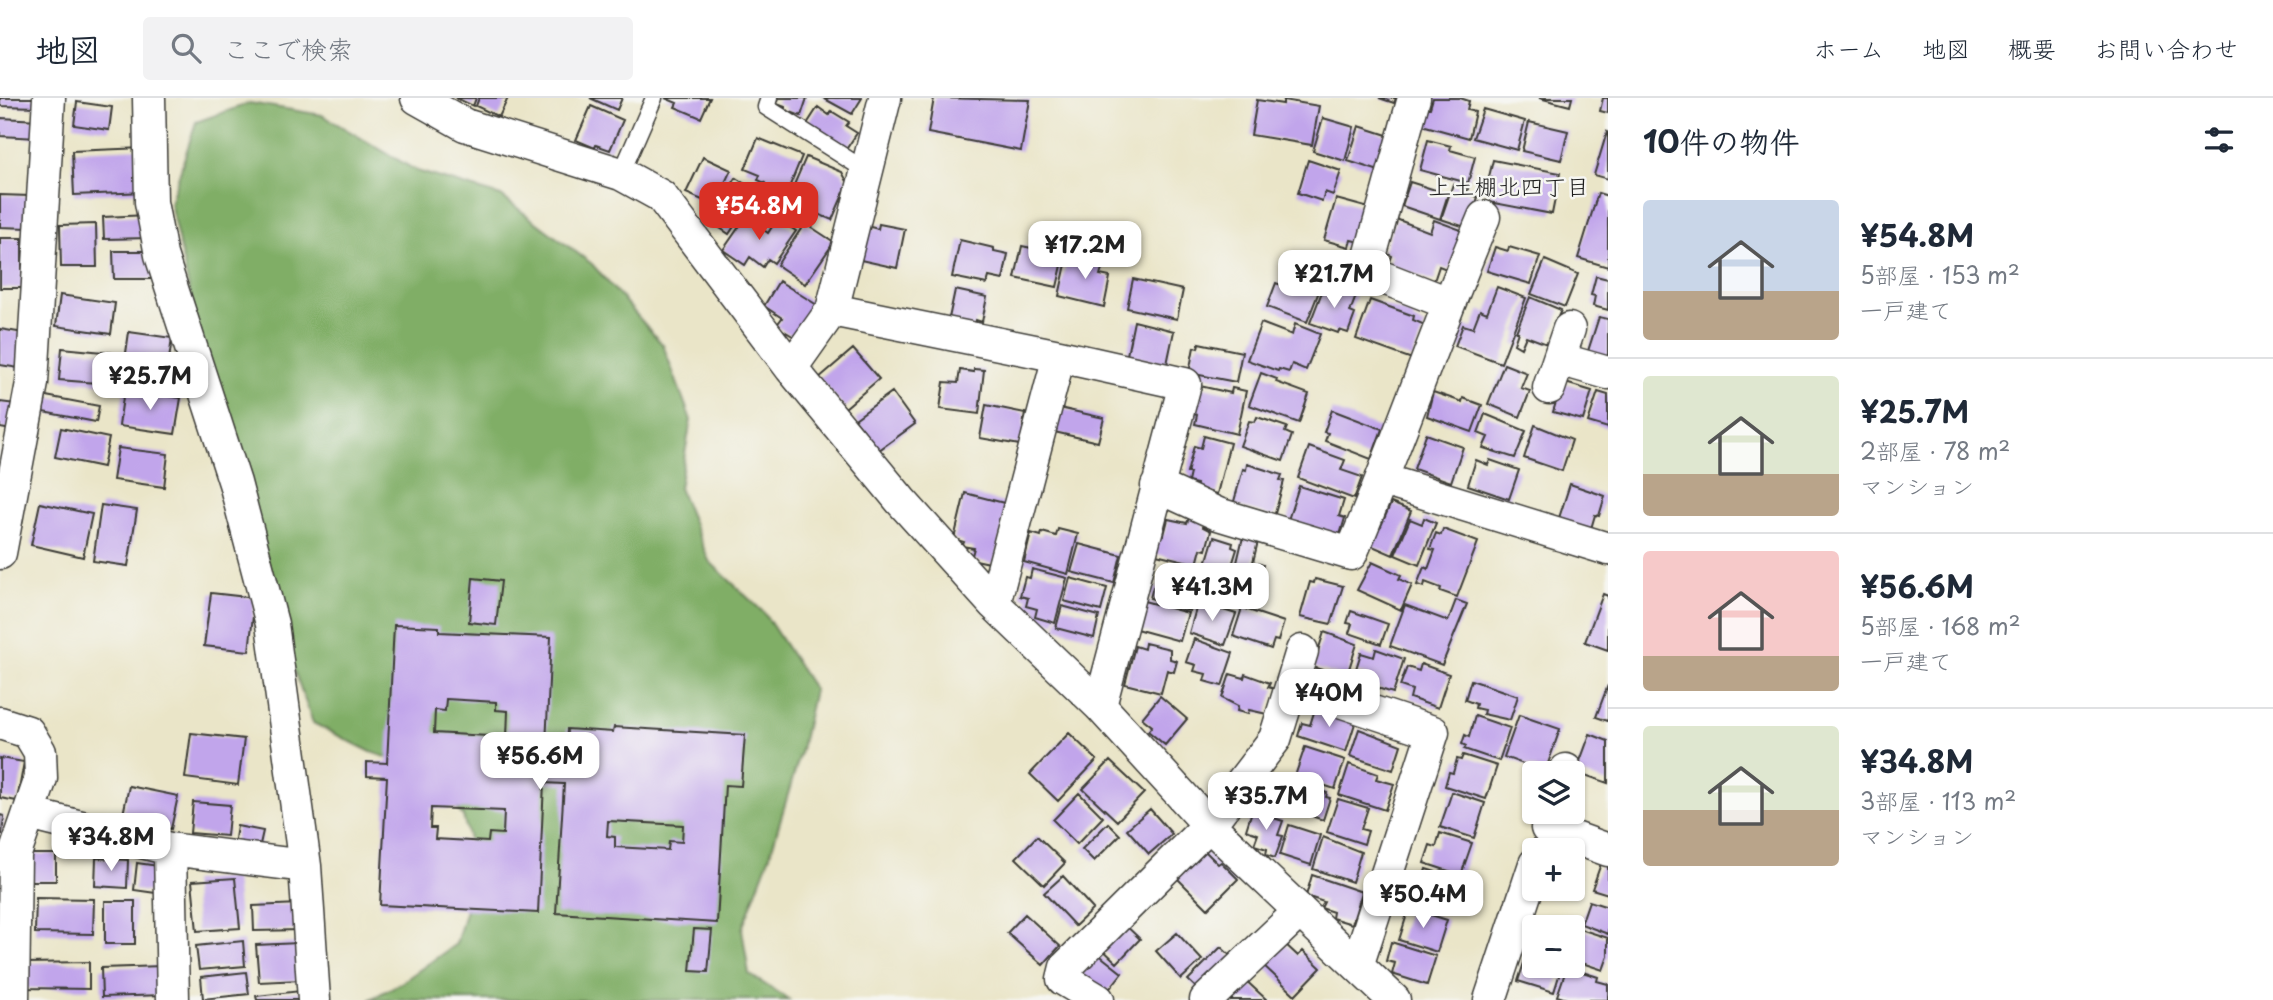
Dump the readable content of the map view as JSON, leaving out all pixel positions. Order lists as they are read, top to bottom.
{
  "districts": ["上土棚北四丁目"],
  "page": {
    "header": "地図",
    "search": "ここで検索",
    "nav": [
      "ホーム",
      "地図",
      "概要",
      "お問い合わせ"
    ],
    "heading": "10件の物件",
    "price": [
      "¥54.8M",
      "¥17.2M",
      "¥21.7M",
      "¥25.7M",
      "¥41.3M",
      "¥40M",
      "¥56.6M",
      "¥35.7M",
      "¥34.8M",
      "¥50.4M"
    ],
    "list": [
      {
        "name": "¥54.8M",
        "note": "5部屋 · 153 m² · 一戸建て"
      },
      {
        "name": "¥25.7M",
        "note": "2部屋 · 78 m² · マンション"
      },
      {
        "name": "¥56.6M",
        "note": "5部屋 · 168 m² · 一戸建て"
      },
      {
        "name": "¥34.8M",
        "note": "3部屋 · 113 m² · マンション"
      }
    ],
    "map_buttons": ["+", "−"]
  }
}
